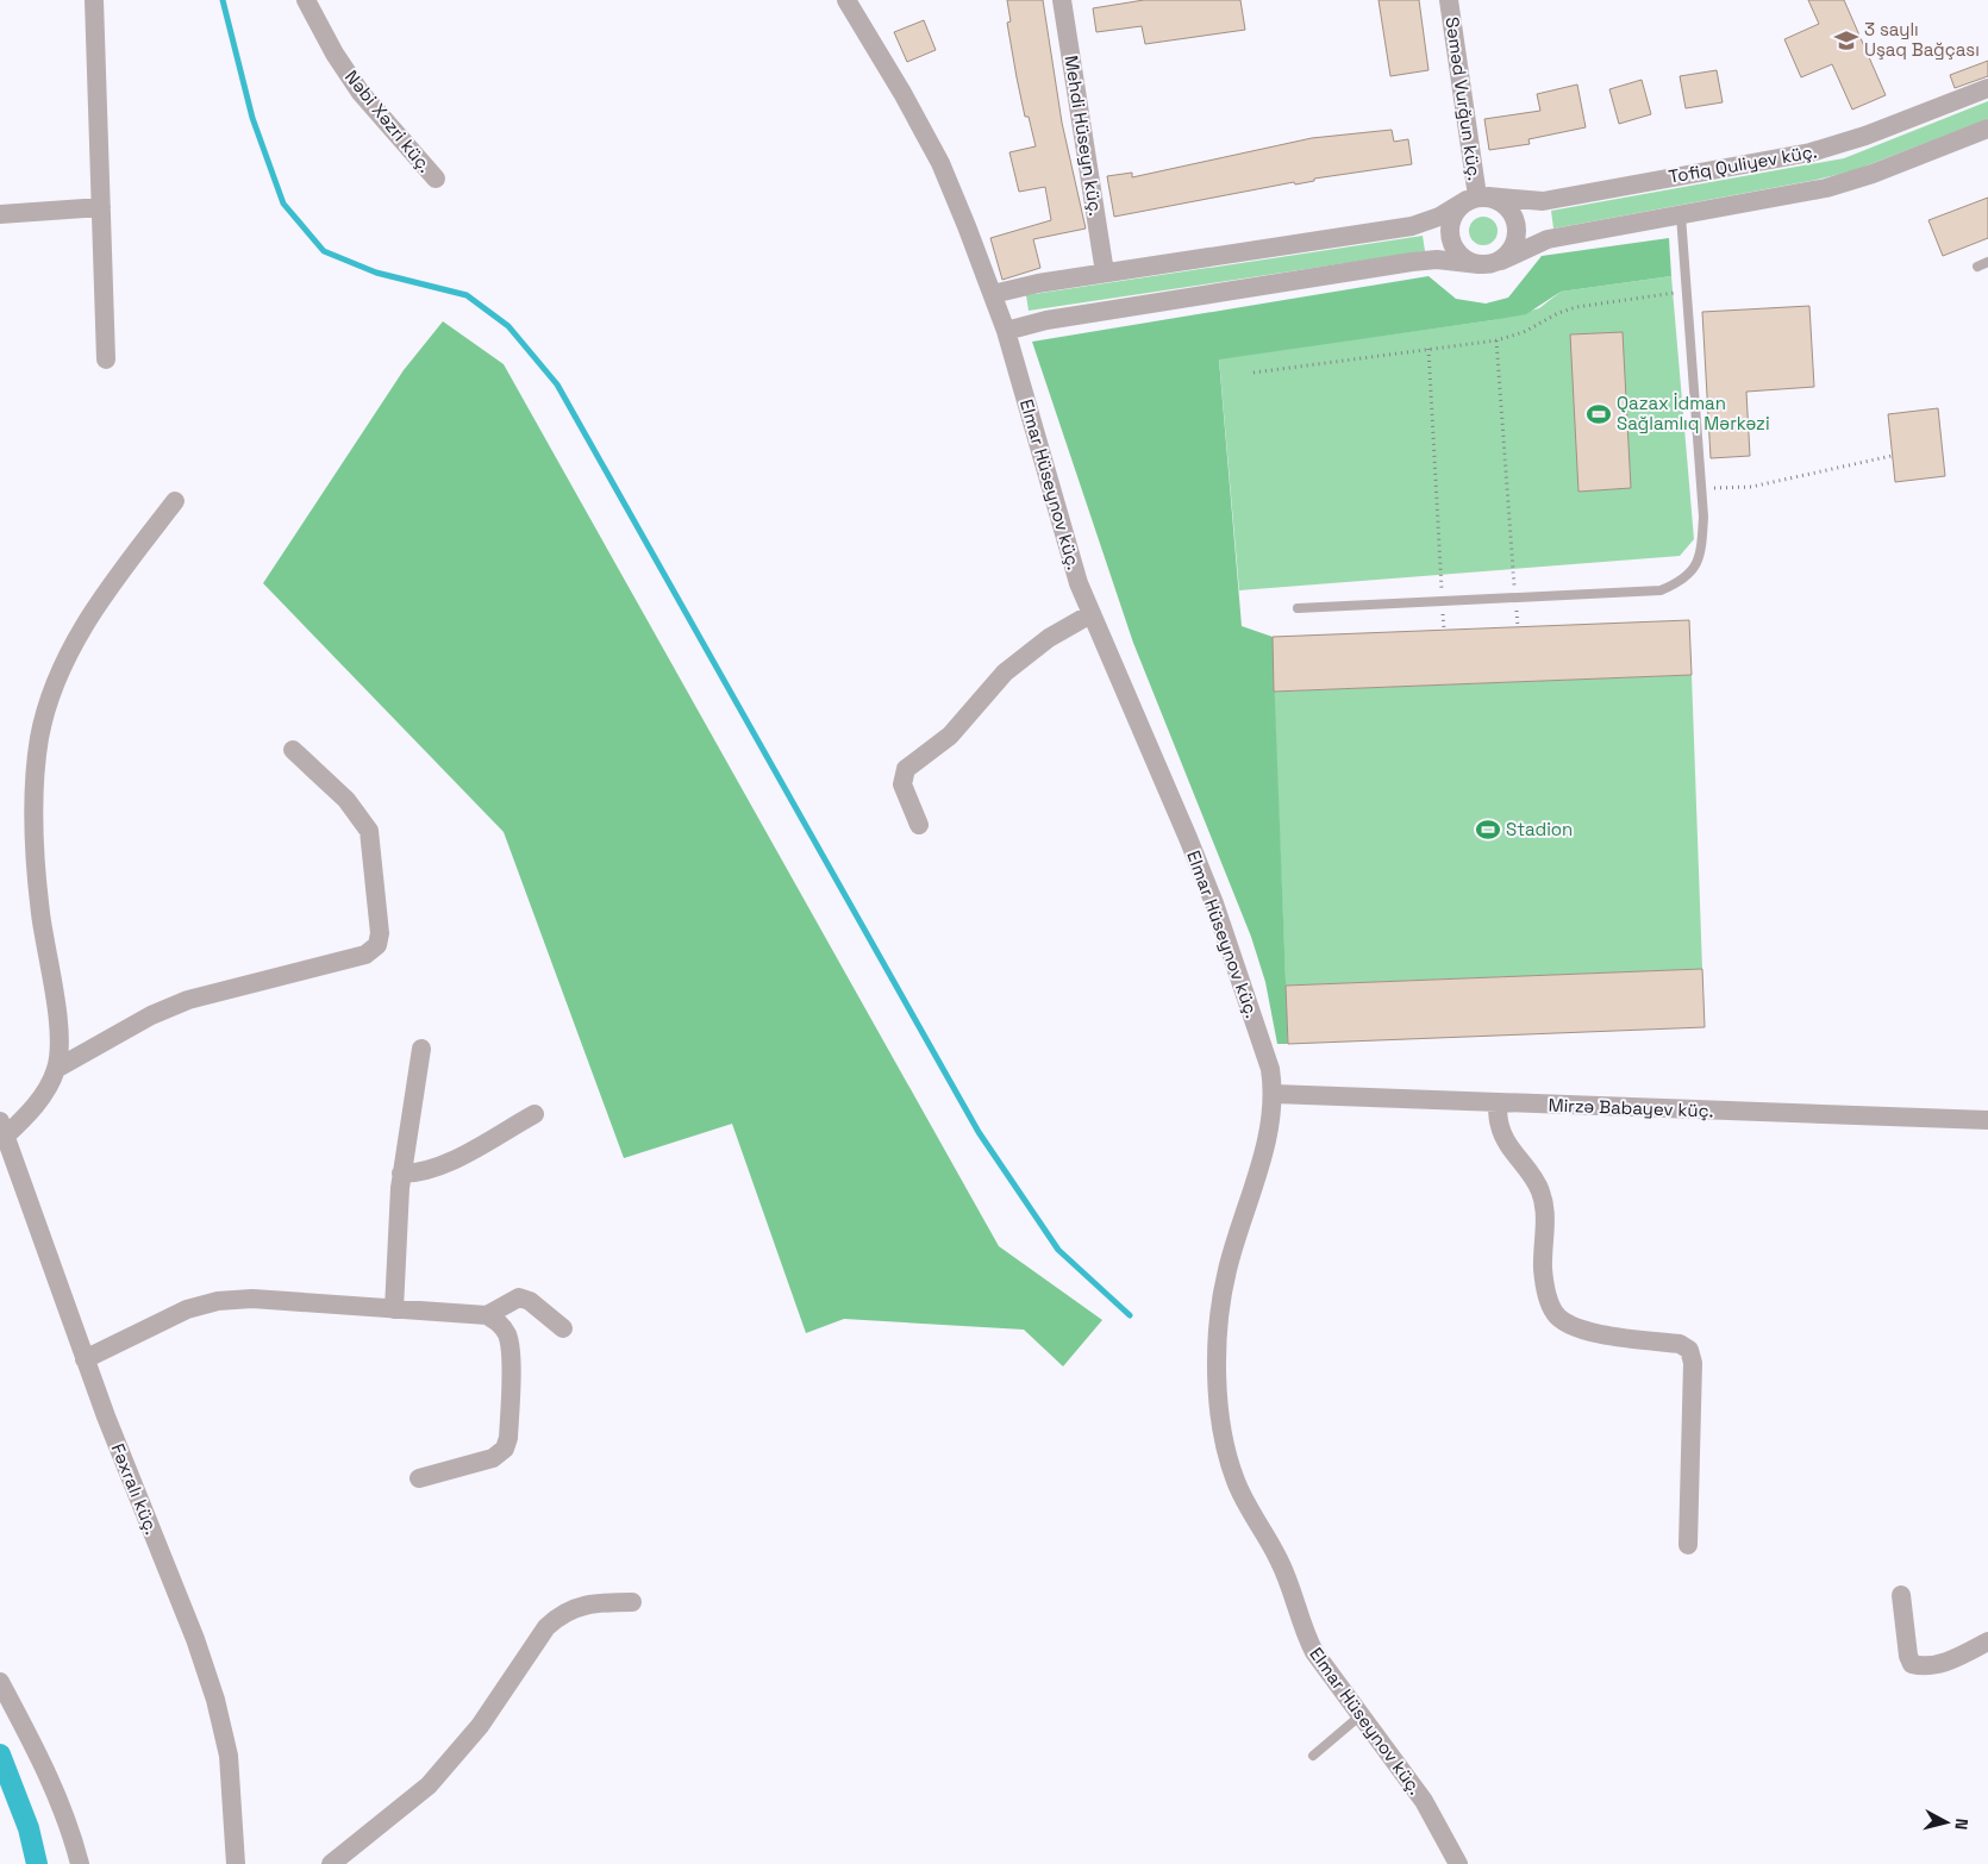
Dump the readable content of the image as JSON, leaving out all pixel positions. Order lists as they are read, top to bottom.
{
  "streets": {
    "street": [
      "Səməd Vurğun küç.",
      "Nəbi Xəzri küç.",
      "Mehdi Hüseyn küç.",
      "Tofiq Quliyev küç.",
      "Elmar Hüseynov küç.",
      "Mirzə Babayev küç.",
      "Fəxralı küç."
    ]
  },
  "crossings": [
    ["Səməd Vurğun küç.", "Tofiq Quliyev küç."],
    ["Elmar Hüseynov küç.", "Mirzə Babayev küç."]
  ],
  "places": {
    "school or university": ["3 saylı Uşaq Bağçası"],
    "sports": ["Qazax İdman Sağlamlıq Mərkəzi", "Stadion"]
  },
  "north": "right"
}
